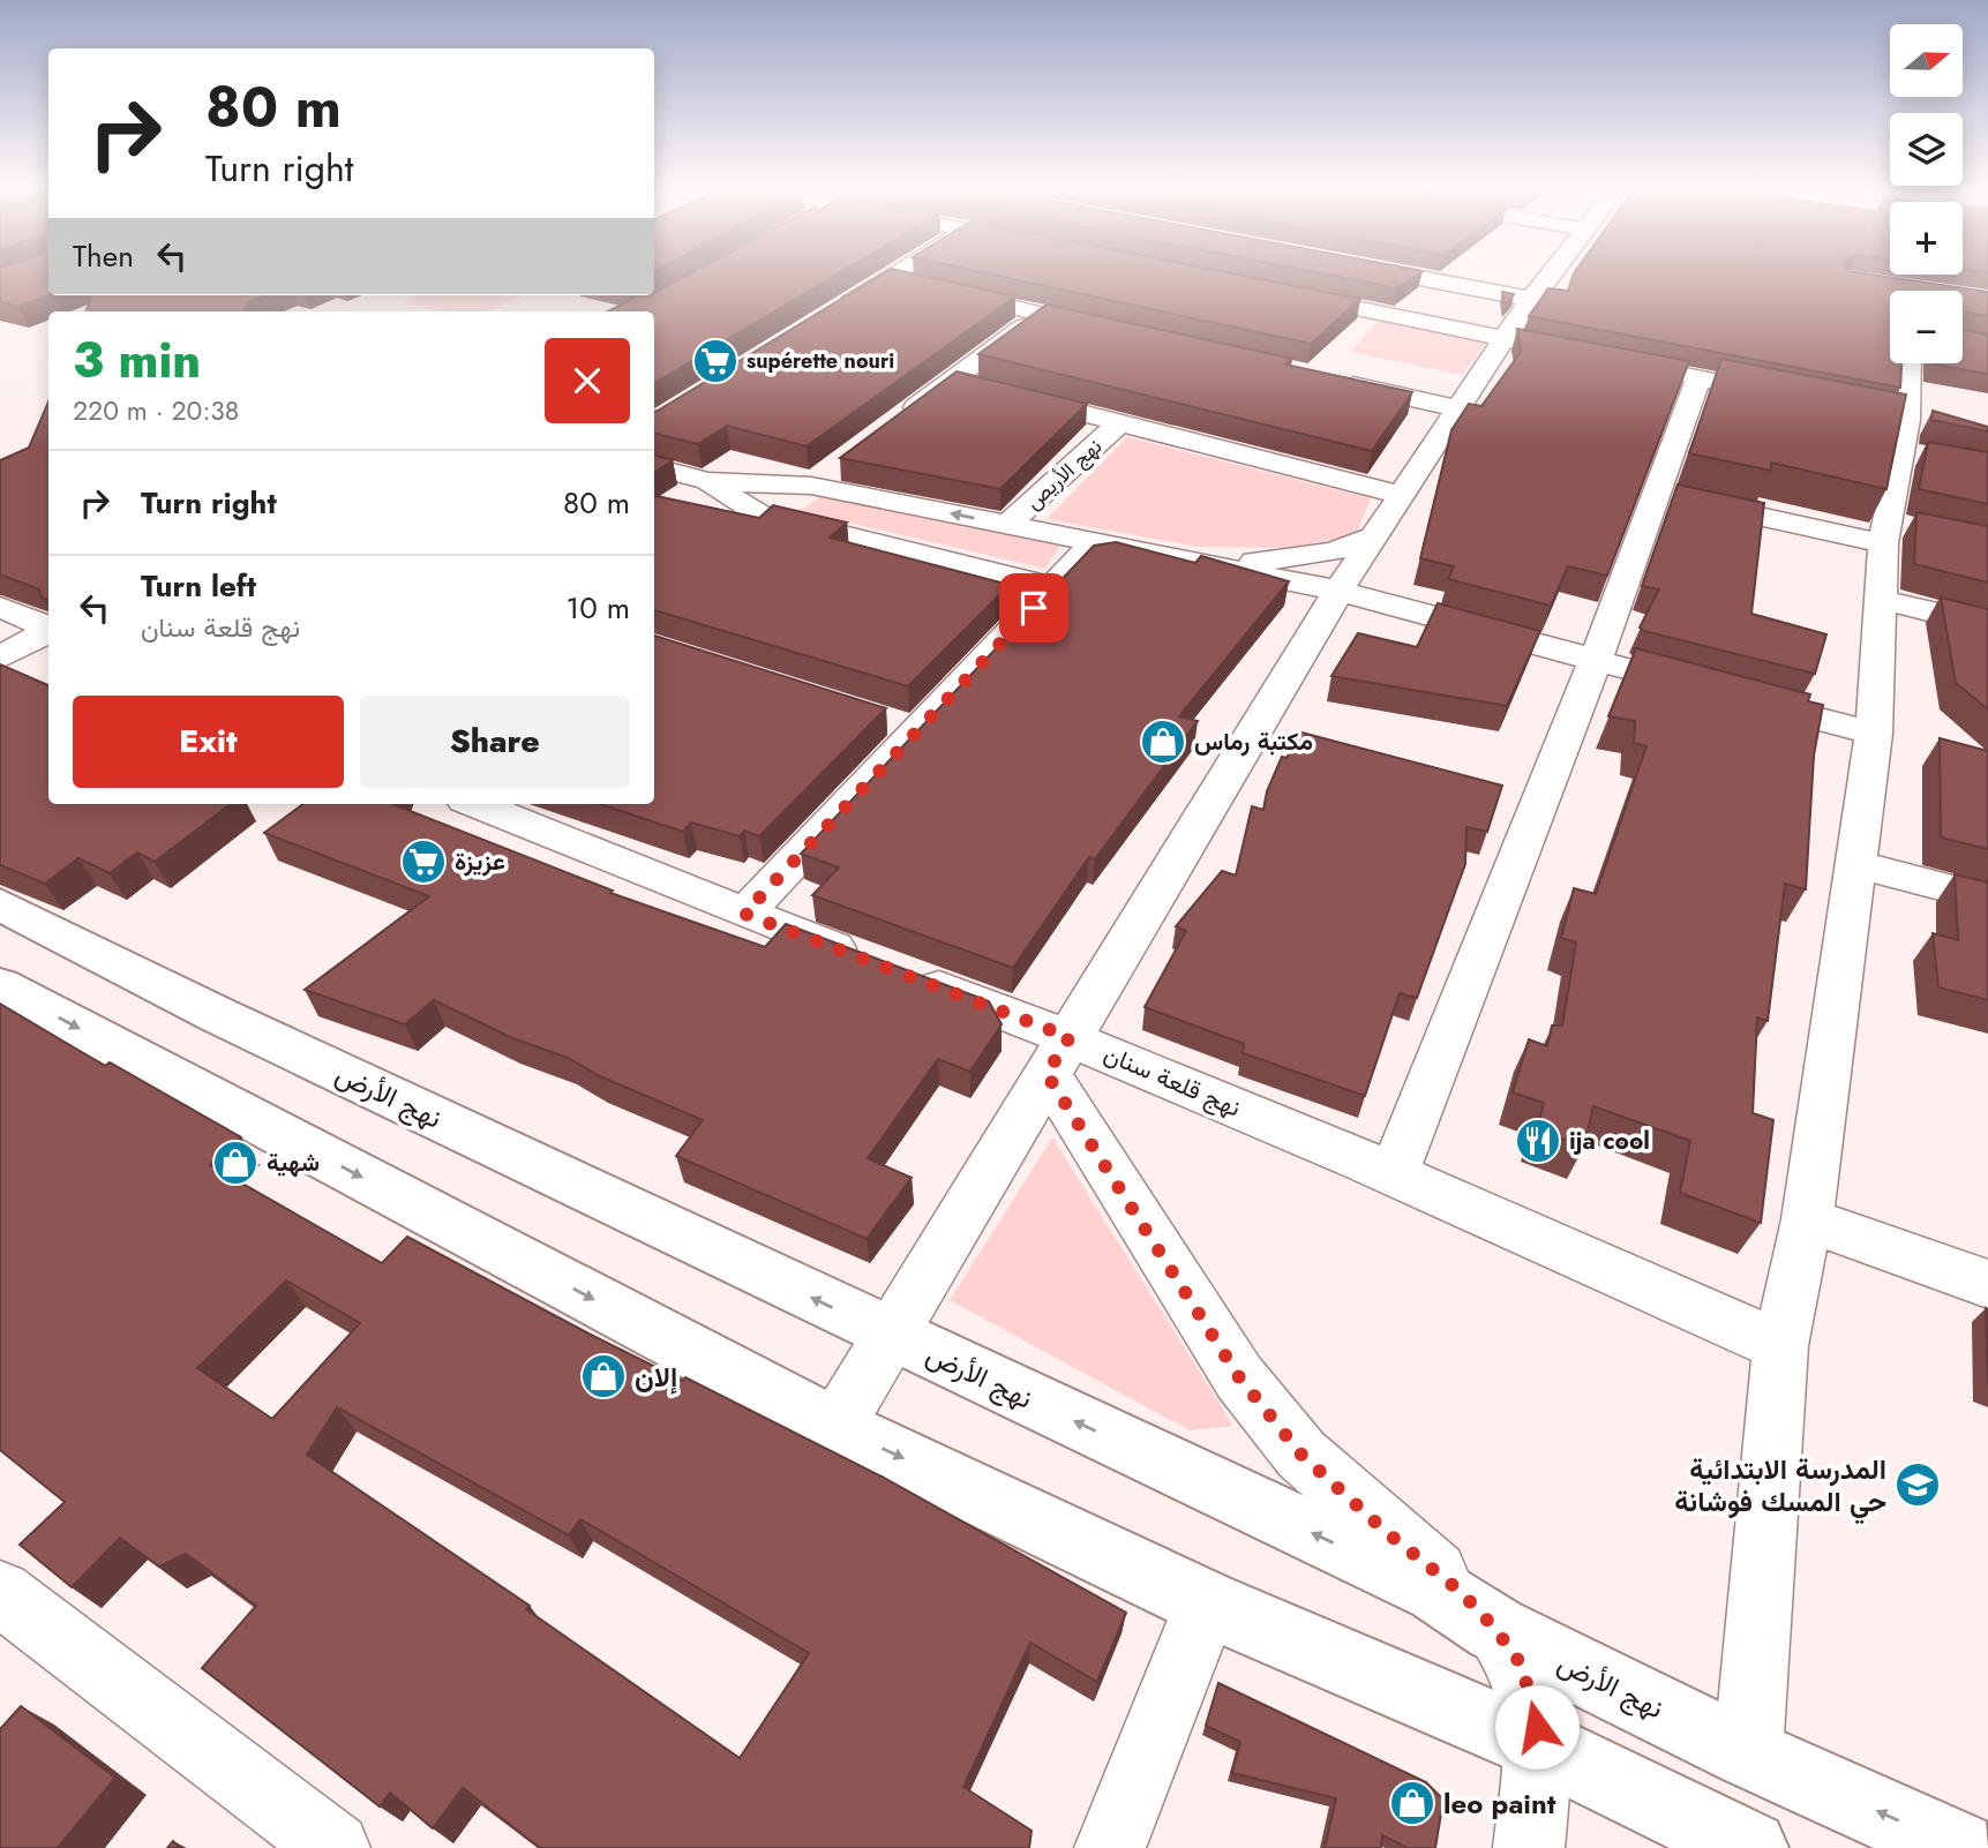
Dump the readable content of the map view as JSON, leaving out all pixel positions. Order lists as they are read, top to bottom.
{
  "streets": {
    "street": ["نهج الأريص", "نهج قلعة سنان", "نهج الأرض"]
  },
  "places": {
    "supermarket": ["supérette nouri", "عزيزة"],
    "shop": [
      "مكتبة رماس",
      "شهية",
      "إلان",
      "leo paint"
    ],
    "restaurant": ["ija cool"],
    "school or university": ["المدرسة الابتدائية حي المسك فوشانة"]
  },
  "north": "right",
  "page": {
    "map_buttons": ["+", "−"],
    "turn": ["80 m", "Turn right"],
    "then": "Then",
    "heading": ["3 min", "220 m · 20:38"],
    "list": [
      {
        "name": "Turn right",
        "value": "80 m"
      },
      {
        "name": "Turn left",
        "note": "نهج قلعة سنان",
        "value": "10 m"
      }
    ],
    "buttons": ["Exit", "Share"]
  }
}
